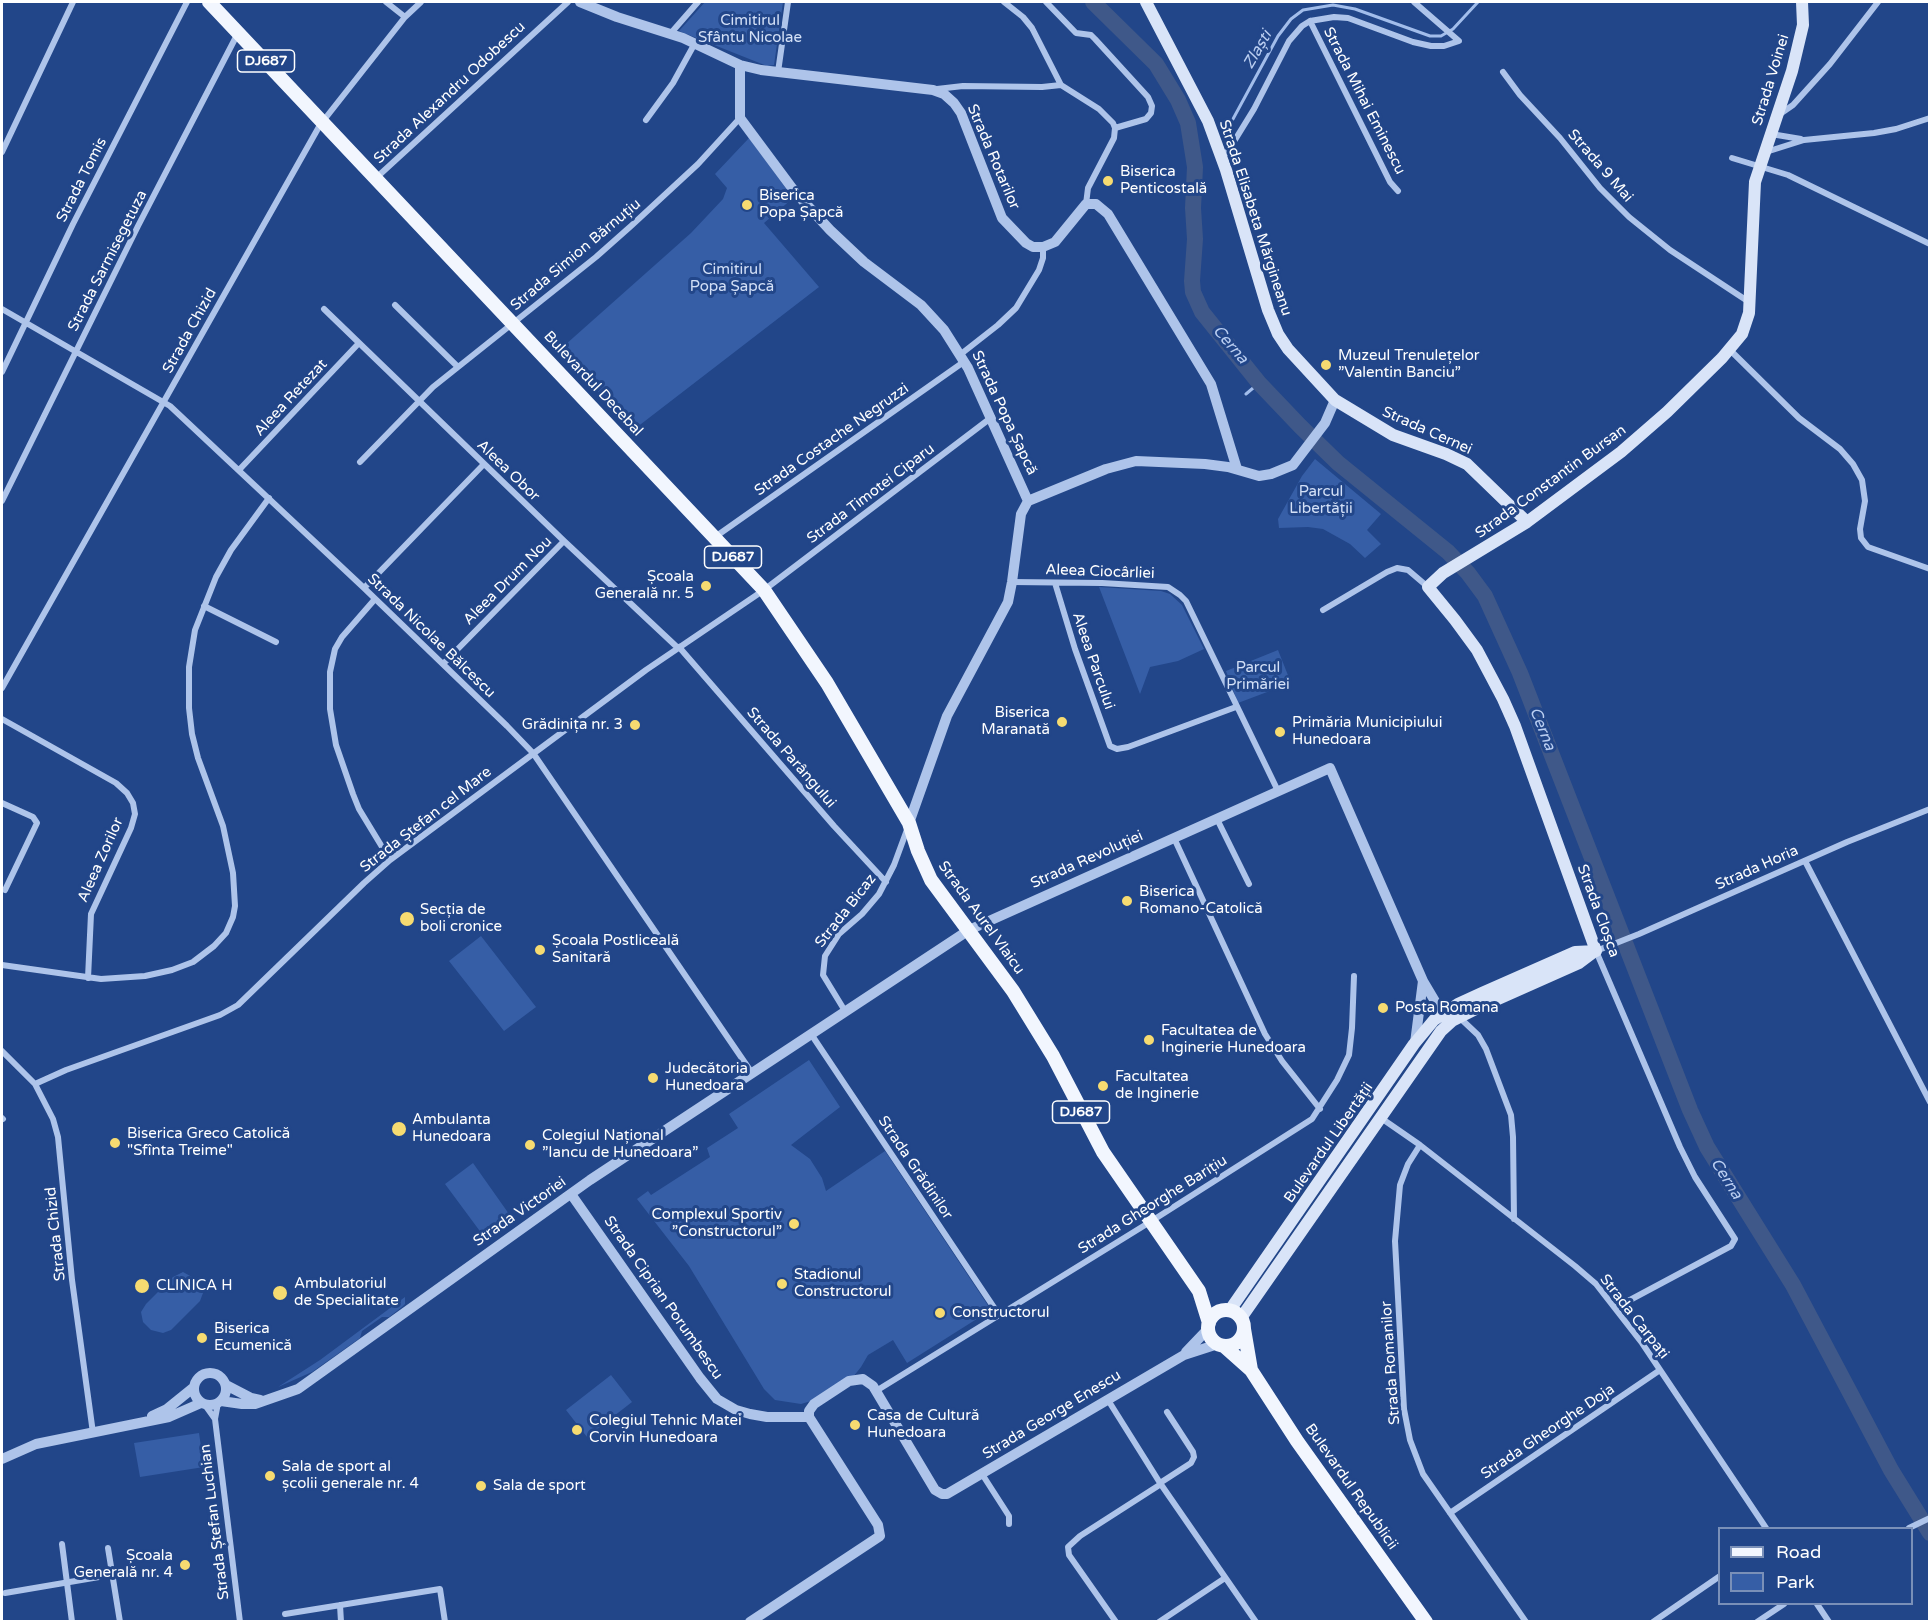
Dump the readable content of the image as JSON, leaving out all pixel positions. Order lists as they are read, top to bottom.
{
  "streets": {
    "main road": [
      "DJ687",
      "Strada Voinei",
      "Strada Elisabeta Mărgineanu",
      "Bulevardul Decebal",
      "Strada Cernei",
      "Strada Constantin Bursan",
      "Strada Cloșca",
      "Strada Aurel Vlaicu",
      "Bulevardul Libertății",
      "Bulevardul Republicii"
    ],
    "street": [
      "Strada Alexandru Odobescu",
      "Strada Mihai Eminescu",
      "Strada Rotarilor",
      "Strada 9 Mai",
      "Strada Tomis",
      "Strada Simion Bărnuțiu",
      "Strada Sarmisegetuza",
      "Strada Chizid",
      "Aleea Retezat",
      "Strada Popa Șapcă",
      "Strada Costache Negruzzi",
      "Aleea Obor",
      "Strada Timotei Ciparu",
      "Aleea Ciocârliei",
      "Aleea Drum Nou",
      "Strada Nicolae Bălcescu",
      "Aleea Parcului",
      "Strada Parângului",
      "Strada Ștefan cel Mare",
      "Aleea Zorilor",
      "Strada Revoluției",
      "Strada Horia",
      "Strada Bicaz",
      "Strada Grădinilor",
      "Strada Gheorghe Barițiu",
      "Strada Victoriei",
      "Strada Ciprian Porumbescu",
      "Strada Carpați",
      "Strada Romanilor",
      "Strada George Enescu",
      "Strada Gheorghe Doja",
      "Strada Ștefan Luchian"
    ]
  },
  "crossings": [
    ["DJ687", "Strada Aurel Vlaicu"],
    ["DJ687", "Bulevardul Libertății"],
    ["DJ687", "Strada George Enescu"],
    ["DJ687", "Bulevardul Republicii"],
    ["Strada Voinei", "Strada Constantin Bursan"],
    ["Strada Alexandru Odobescu", "Bulevardul Decebal"],
    ["Strada Rotarilor", "Strada Costache Negruzzi"],
    ["Strada 9 Mai", "Strada Constantin Bursan"],
    ["Strada Tomis", "Strada Nicolae Bălcescu"],
    ["Strada Elisabeta Mărgineanu", "Strada Cernei"],
    ["Strada Simion Bărnuțiu", "Bulevardul Decebal"],
    ["Strada Simion Bărnuțiu", "Strada Popa Șapcă"],
    ["Strada Simion Bărnuțiu", "Aleea Obor"],
    ["Strada Sarmisegetuza", "Bulevardul Decebal"],
    ["Strada Sarmisegetuza", "Strada Nicolae Bălcescu"],
    ["Strada Chizid", "Bulevardul Decebal"],
    ["Strada Chizid", "Strada Nicolae Bălcescu"],
    ["Strada Chizid", "Strada Ștefan cel Mare"],
    ["Strada Chizid", "Strada Victoriei"],
    ["Bulevardul Decebal", "Strada Costache Negruzzi"],
    ["Bulevardul Decebal", "Strada Timotei Ciparu"],
    ["Bulevardul Decebal", "Strada Ștefan cel Mare"],
    ["Bulevardul Decebal", "Strada Bicaz"],
    ["Bulevardul Decebal", "Strada Aurel Vlaicu"],
    ["Aleea Retezat", "Aleea Obor"],
    ["Aleea Retezat", "Strada Nicolae Bălcescu"],
    ["Strada Popa Șapcă", "Strada Costache Negruzzi"],
    ["Strada Popa Șapcă", "Strada Timotei Ciparu"],
    ["Strada Cernei", "Strada Constantin Bursan"],
    ["Aleea Obor", "Aleea Drum Nou"],
    ["Aleea Obor", "Strada Parângului"],
    ["Aleea Obor", "Strada Ștefan cel Mare"],
    ["Strada Constantin Bursan", "Strada Cloșca"],
    ["Strada Timotei Ciparu", "Strada Ștefan cel Mare"],
    ["Aleea Ciocârliei", "Aleea Parcului"],
    ["Aleea Ciocârliei", "Strada Revoluției"],
    ["Aleea Drum Nou", "Strada Nicolae Bălcescu"],
    ["Strada Nicolae Bălcescu", "Strada Ștefan cel Mare"],
    ["Strada Nicolae Bălcescu", "Strada Victoriei"],
    ["Strada Parângului", "Strada Ștefan cel Mare"],
    ["Strada Parângului", "Strada Bicaz"],
    ["Strada Revoluției", "Strada Aurel Vlaicu"],
    ["Strada Revoluției", "Bulevardul Libertății"],
    ["Strada Revoluției", "Strada Victoriei"],
    ["Strada Horia", "Strada Cloșca"],
    ["Strada Horia", "Bulevardul Libertății"],
    ["Strada Bicaz", "Strada Aurel Vlaicu"],
    ["Strada Bicaz", "Strada Victoriei"],
    ["Strada Cloșca", "Bulevardul Libertății"],
    ["Strada Cloșca", "Strada Carpați"],
    ["Strada Aurel Vlaicu", "Bulevardul Libertății"],
    ["Strada Aurel Vlaicu", "Strada Gheorghe Barițiu"],
    ["Strada Aurel Vlaicu", "Strada Victoriei"],
    ["Strada Aurel Vlaicu", "Strada George Enescu"],
    ["Strada Aurel Vlaicu", "Bulevardul Republicii"],
    ["Bulevardul Libertății", "Strada Carpați"],
    ["Bulevardul Libertății", "Strada George Enescu"],
    ["Bulevardul Libertății", "Bulevardul Republicii"],
    ["Strada Grădinilor", "Strada Gheorghe Barițiu"],
    ["Strada Grădinilor", "Strada Victoriei"],
    ["Strada Gheorghe Barițiu", "Strada George Enescu"],
    ["Strada Victoriei", "Strada Ciprian Porumbescu"],
    ["Strada Victoriei", "Strada Ștefan Luchian"],
    ["Strada Carpați", "Strada Romanilor"],
    ["Strada Carpați", "Strada Gheorghe Doja"],
    ["Strada Romanilor", "Strada Gheorghe Doja"],
    ["Strada George Enescu", "Bulevardul Republicii"]
  ],
  "water": ["Zlaști", "Cerna"],
  "parks": [
    "Cimitirul Sfântu Nicolae",
    "Cimitirul Popa Șapcă",
    "Parcul Libertății",
    "Parcul Primăriei"
  ],
  "places": [
    "Biserica Penticostală",
    "Biserica Popa Șapcă",
    "Muzeul Trenulețelor ”Valentin Banciu”",
    "Școala Generală nr. 5",
    "Biserica Maranată",
    "Grădinița nr. 3",
    "Primăria Municipiului Hunedoara",
    "Biserica Romano-Catolică",
    "Secția de boli cronice",
    "Școala Postliceală Sanitară",
    "Posta Romana",
    "Facultatea de Inginerie Hunedoara",
    "Judecătoria Hunedoara",
    "Facultatea de Inginerie",
    "Ambulanta Hunedoara",
    "Biserica Greco Catolică \"Sfînta Treime\"",
    "Colegiul Național ”Iancu de Hunedoara”",
    "Complexul Sportiv ”Constructorul”",
    "Stadionul Constructorul",
    "CLINICA H",
    "Ambulatoriul de Specialitate",
    "Constructorul",
    "Biserica Ecumenică",
    "Casa de Cultură Hunedoara",
    "Colegiul Tehnic Matei Corvin Hunedoara",
    "Sala de sport al școlii generale nr. 4",
    "Sala de sport",
    "Școala Generală nr. 4"
  ],
  "legend": ["Road", "Park"]
}
